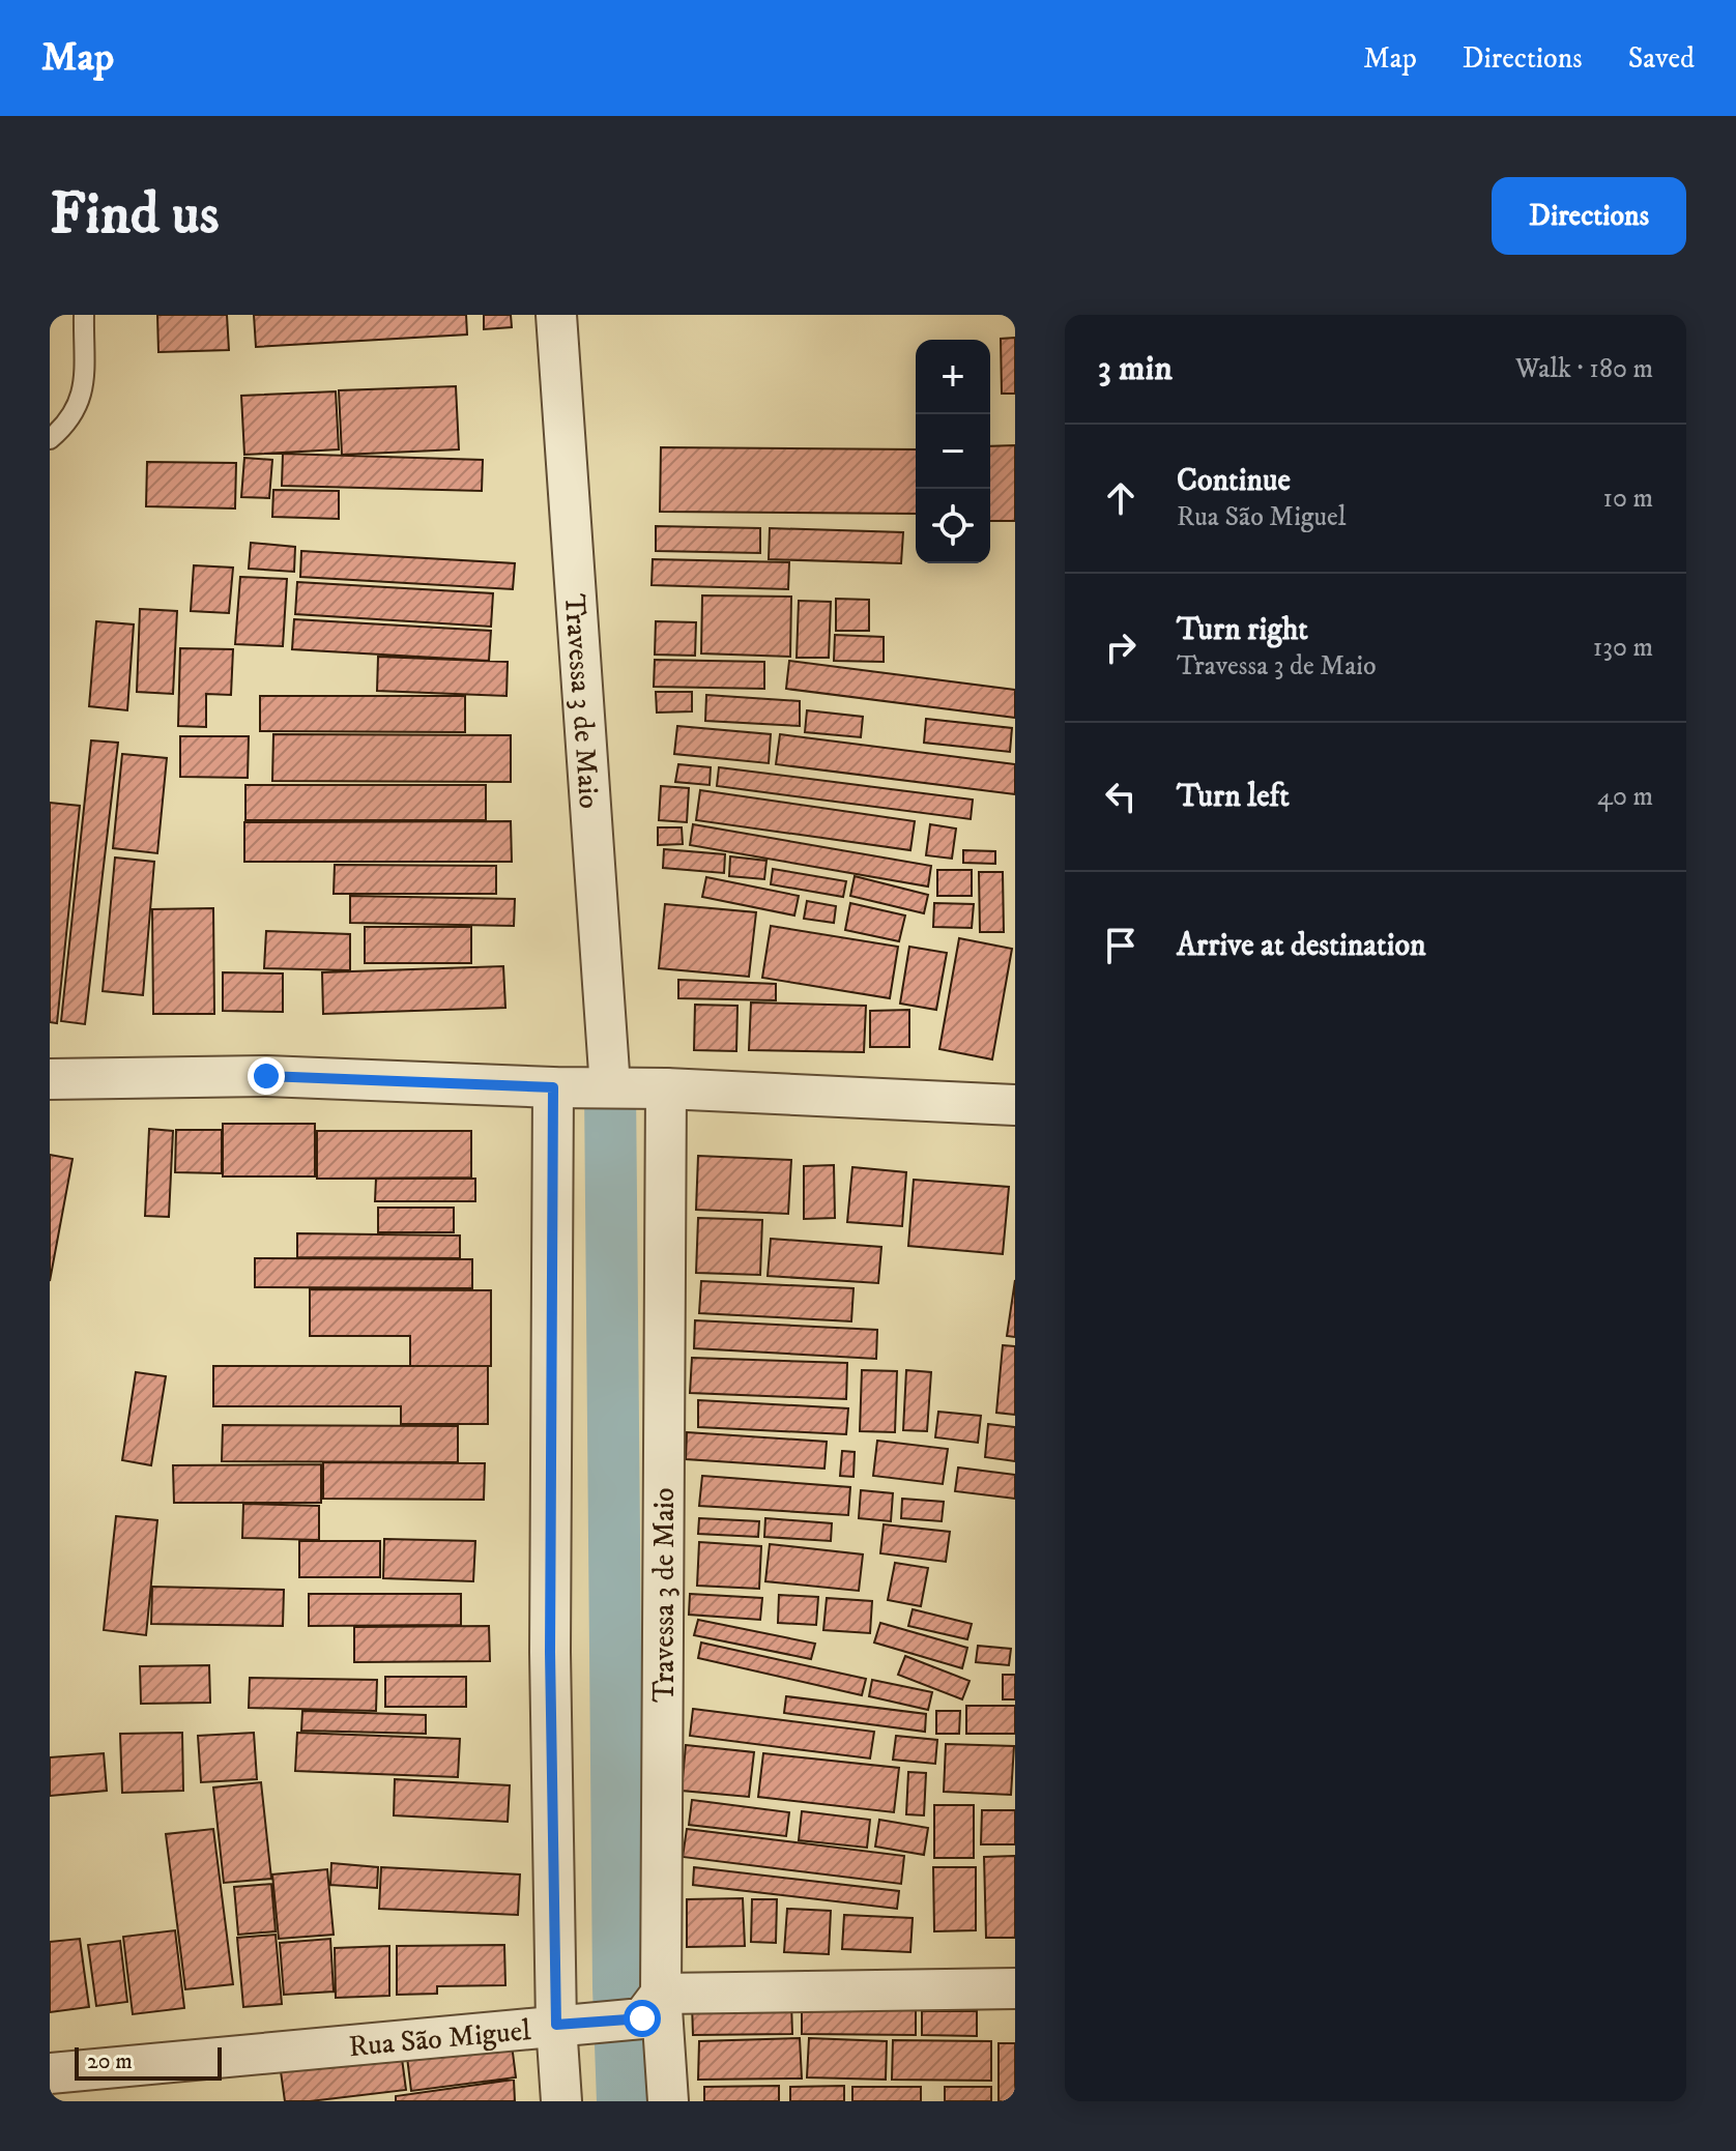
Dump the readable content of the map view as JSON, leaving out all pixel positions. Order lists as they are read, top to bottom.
{
  "streets": {
    "street": ["Travessa 3 de Maio", "Rua São Miguel"]
  },
  "crossings": [
    ["Travessa 3 de Maio", "Rua São Miguel"]
  ],
  "scale_bar": "20 m",
  "page": {
    "header": "Map",
    "nav": ["Map", "Directions", "Saved"],
    "buttons": "Directions",
    "title": "Find us",
    "heading": ["3 min", "Walk · 180 m"],
    "map_buttons": ["+", "−"],
    "list": [
      ["Continue", "Rua São Miguel", "10 m"],
      ["Turn right", "Travessa 3 de Maio", "130 m"],
      ["Turn left", "40 m"],
      "Arrive at destination"
    ],
    "scale": "20 m"
  }
}
